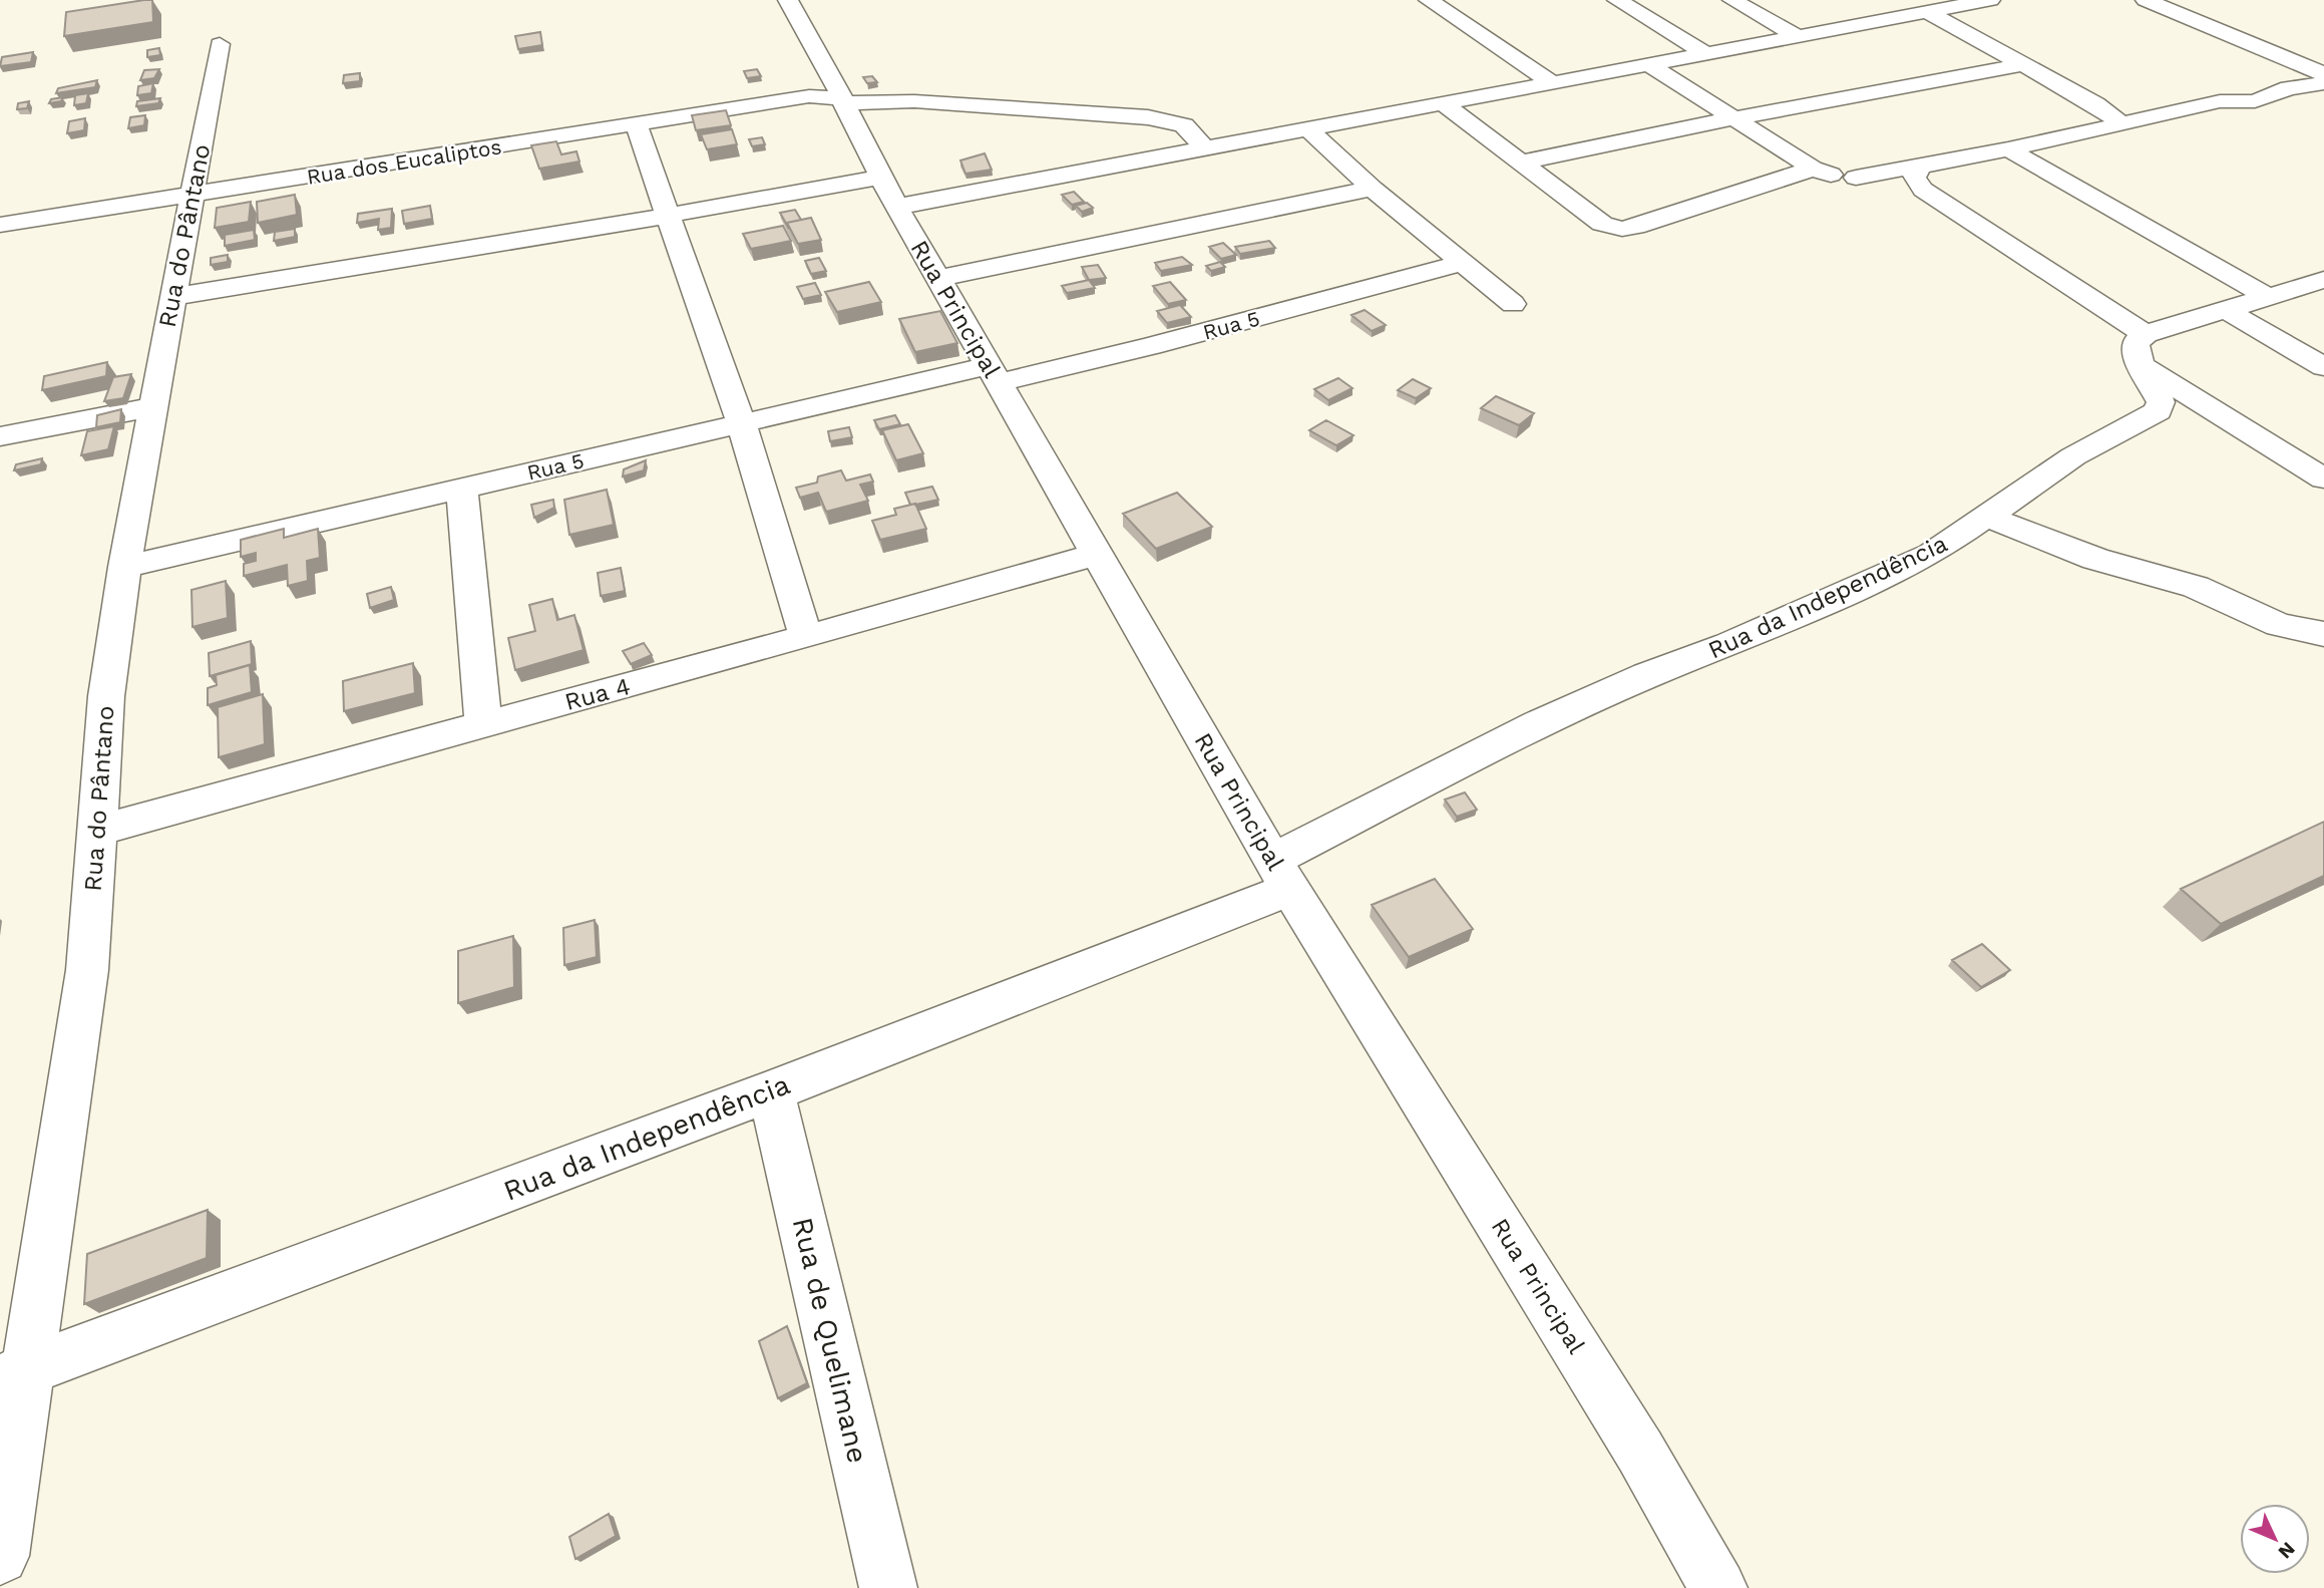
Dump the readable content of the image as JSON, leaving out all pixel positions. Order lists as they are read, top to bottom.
{
  "streets": {
    "street": [
      "Rua dos Eucaliptos",
      "Rua do Pântano",
      "Rua Principal",
      "Rua 5",
      "Rua da Independência",
      "Rua 4",
      "Rua de Quelimane"
    ]
  },
  "crossings": [
    ["Rua dos Eucaliptos", "Rua do Pântano"],
    ["Rua dos Eucaliptos", "Rua Principal"],
    ["Rua do Pântano", "Rua 5"],
    ["Rua do Pântano", "Rua da Independência"],
    ["Rua do Pântano", "Rua 4"],
    ["Rua Principal", "Rua 5"],
    ["Rua Principal", "Rua da Independência"],
    ["Rua Principal", "Rua 4"],
    ["Rua da Independência", "Rua de Quelimane"]
  ],
  "north": "bottom right"
}
